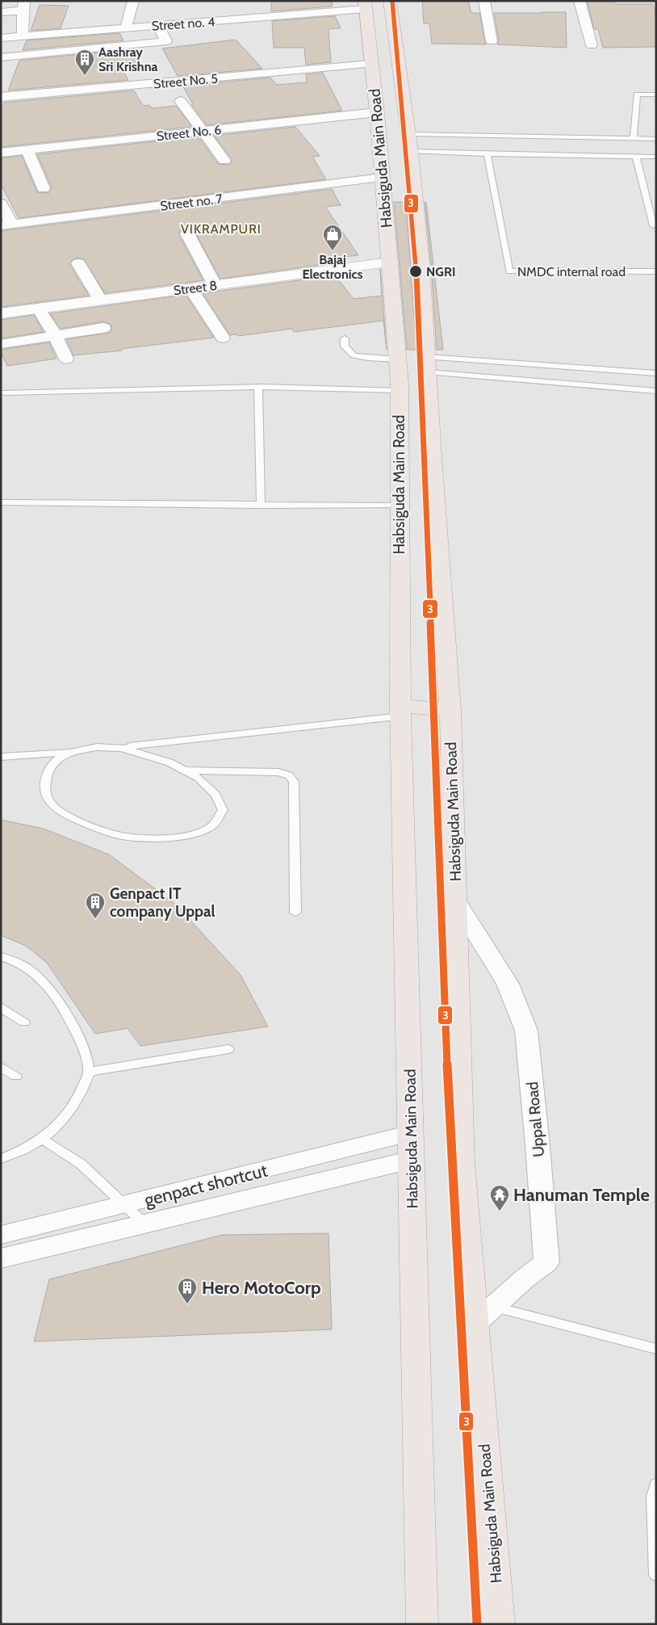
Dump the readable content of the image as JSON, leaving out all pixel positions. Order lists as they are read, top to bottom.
{
  "streets": {
    "main road": ["Habsiguda Main Road"],
    "street": [
      "Street no. 4",
      "Street No. 5",
      "Street No. 6",
      "Street no. 7",
      "Street 8",
      "Uppal Road",
      "genpact shortcut"
    ],
    "lane": ["NMDC internal road"]
  },
  "crossings": [
    ["Street no. 4", "Habsiguda Main Road"],
    ["Street No. 5", "Habsiguda Main Road"],
    ["Street No. 6", "Habsiguda Main Road"],
    ["Habsiguda Main Road", "Street no. 7"],
    ["Habsiguda Main Road", "Street 8"],
    ["Habsiguda Main Road", "Uppal Road"],
    ["Habsiguda Main Road", "genpact shortcut"]
  ],
  "districts": ["VIKRAMPURI"],
  "places": {
    "building": ["Aashray Sri Krishna", "Genpact IT company Uppal", "Hero MotoCorp"],
    "shop": ["Bajaj Electronics"],
    "other": ["NGRI"],
    "temple": ["Hanuman Temple"]
  },
  "lines": ["transit line 3"]
}
